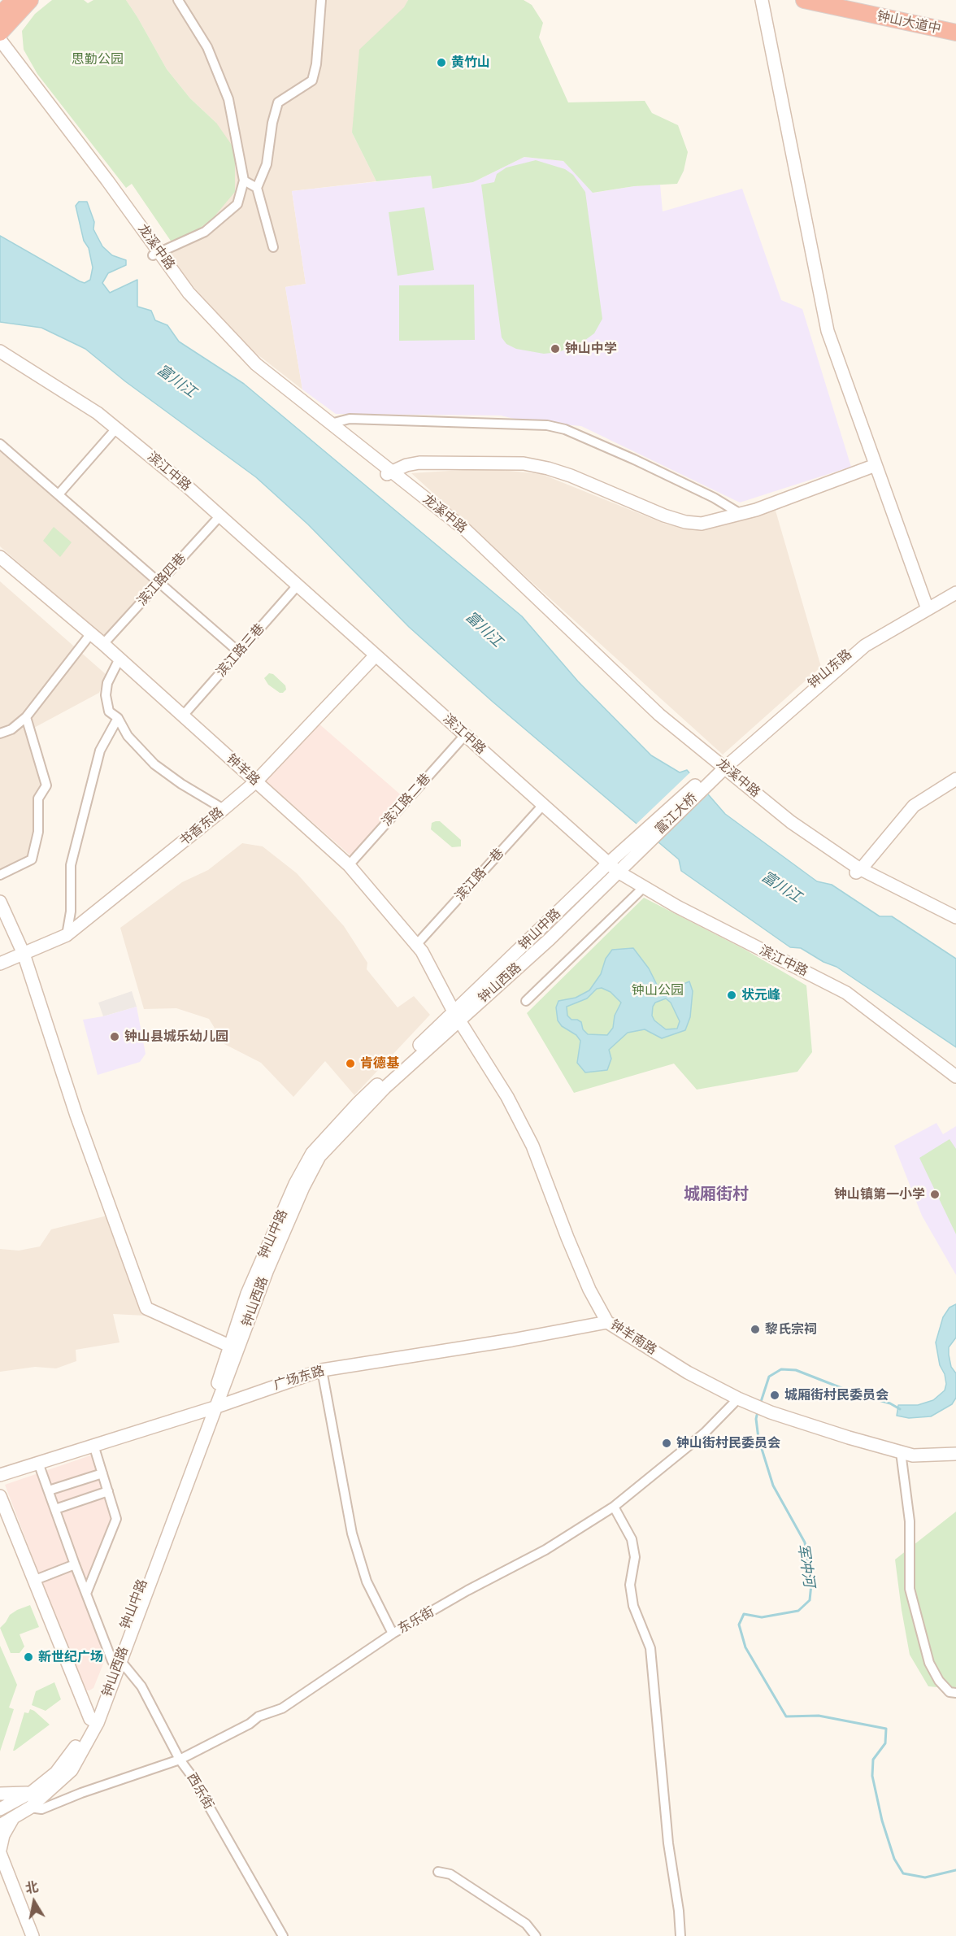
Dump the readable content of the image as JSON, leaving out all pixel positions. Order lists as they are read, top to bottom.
{
  "streets": {
    "highway": ["钟山大道中"],
    "main road": [
      "龙溪中路",
      "滨江中路",
      "钟山东路",
      "钟羊路",
      "富江大桥",
      "书香东路",
      "钟山中路",
      "钟山西路",
      "钟羊南路",
      "广场东路"
    ],
    "street": [
      "滨江路四巷",
      "滨江路三巷",
      "滨江路二巷",
      "滨江路一巷",
      "东乐街",
      "西乐街"
    ]
  },
  "crossings": [
    ["龙溪中路", "钟山东路"],
    ["龙溪中路", "富江大桥"],
    ["滨江中路", "滨江路四巷"],
    ["滨江中路", "滨江路三巷"],
    ["滨江中路", "滨江路二巷"],
    ["滨江中路", "书香东路"],
    ["滨江中路", "滨江路一巷"],
    ["滨江中路", "钟山中路"],
    ["滨江中路", "钟山西路"],
    ["滨江路四巷", "钟羊路"],
    ["滨江路三巷", "钟羊路"],
    ["钟山东路", "富江大桥"],
    ["钟羊路", "滨江路二巷"],
    ["钟羊路", "书香东路"],
    ["钟羊路", "滨江路一巷"],
    ["钟羊路", "钟山中路"],
    ["钟羊路", "钟山西路"],
    ["钟羊路", "钟羊南路"],
    ["富江大桥", "钟山中路"],
    ["富江大桥", "钟山西路"],
    ["钟山中路", "钟山西路"],
    ["钟山中路", "钟羊南路"],
    ["钟山中路", "广场东路"],
    ["钟山西路", "钟羊南路"],
    ["钟山西路", "广场东路"],
    ["钟羊南路", "广场东路"],
    ["钟羊南路", "东乐街"],
    ["东乐街", "西乐街"]
  ],
  "districts": ["城厢街村"],
  "water": ["富川江", "军冲河"],
  "parks": ["思勤公园", "钟山公园"],
  "places": [
    "黄竹山",
    "钟山中学",
    "状元峰",
    "钟山县城乐幼儿园",
    "肯德基",
    "钟山镇第一小学",
    "黎氏宗祠",
    "城厢街村民委员会",
    "钟山街村民委员会",
    "新世纪广场"
  ],
  "north": "top"
}
